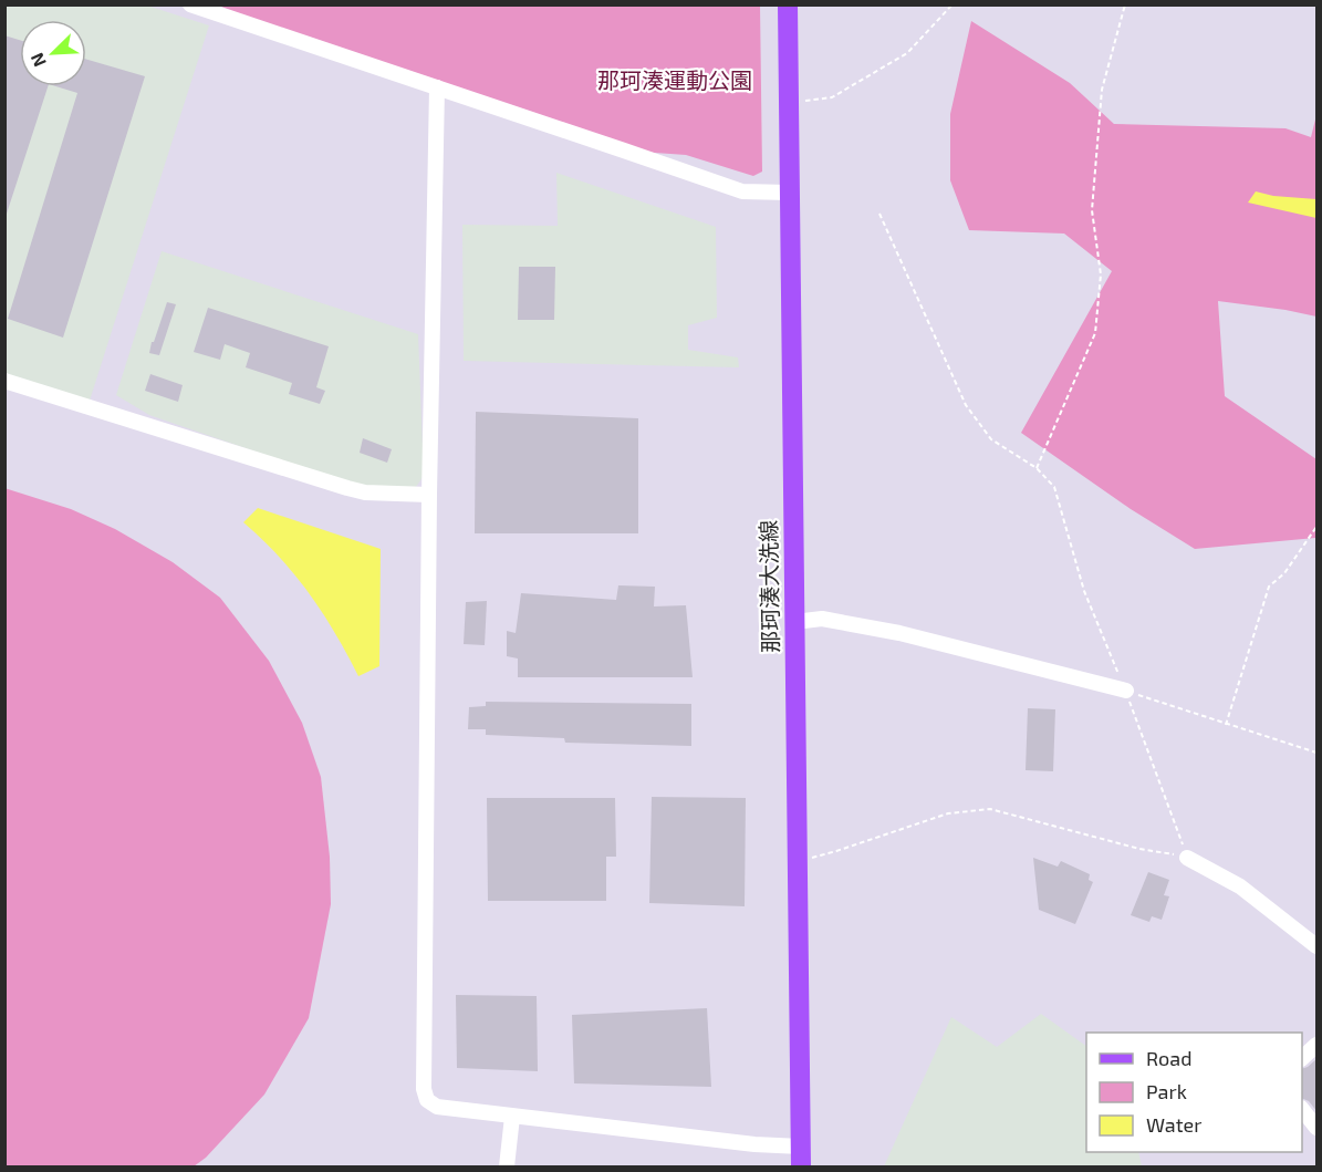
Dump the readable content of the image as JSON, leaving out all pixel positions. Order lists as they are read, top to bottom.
{
  "streets": {
    "main road": ["那珂湊大洗線"]
  },
  "parks": ["那珂湊運動公園"],
  "legend": ["Road", "Park", "Water"],
  "north": "bottom left"
}
